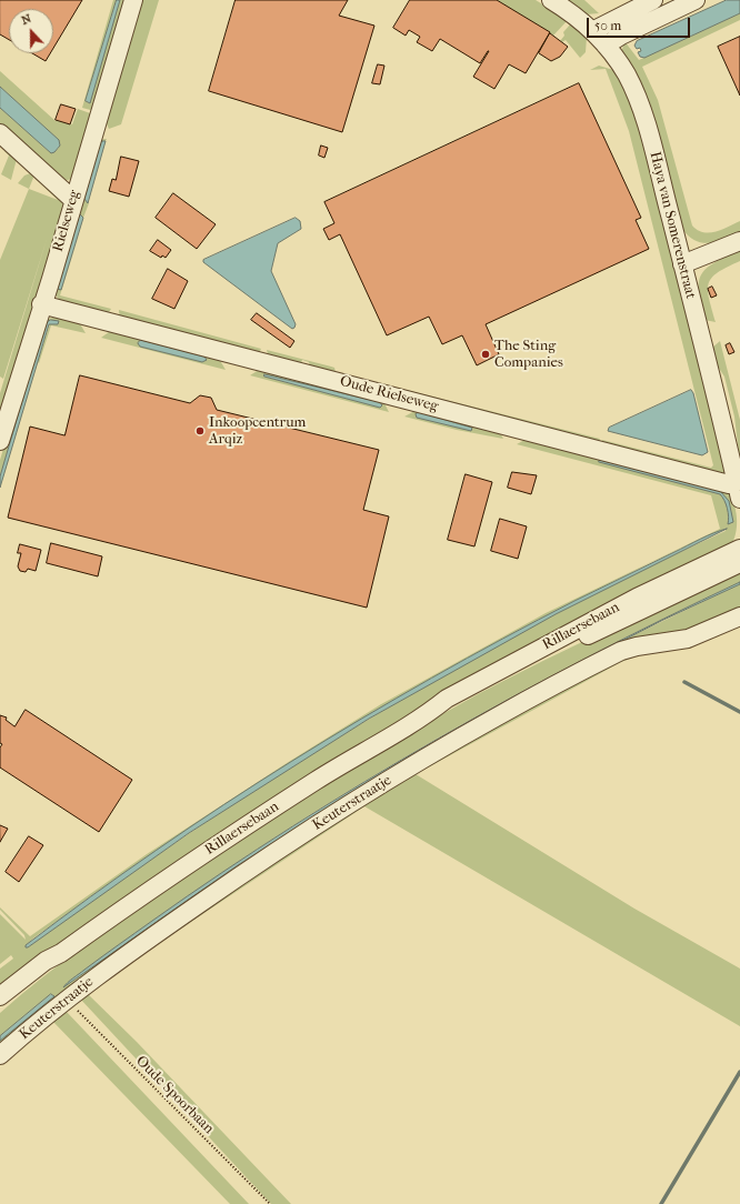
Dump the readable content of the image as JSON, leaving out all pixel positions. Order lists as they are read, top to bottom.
{
  "streets": {
    "street": [
      "Rielseweg",
      "Haya van Somerenstraat",
      "Oude Rielseweg",
      "Rillaersebaan",
      "Keuterstraatje"
    ],
    "path": ["Oude Spoorbaan"]
  },
  "crossings": [
    ["Rielseweg", "Oude Rielseweg"],
    ["Haya van Somerenstraat", "Oude Rielseweg"],
    ["Keuterstraatje", "Oude Spoorbaan"]
  ],
  "places": ["The Sting Companies", "Inkoopcentrum Arqiz"],
  "scale_bar": "50 m",
  "north": "top"
}
